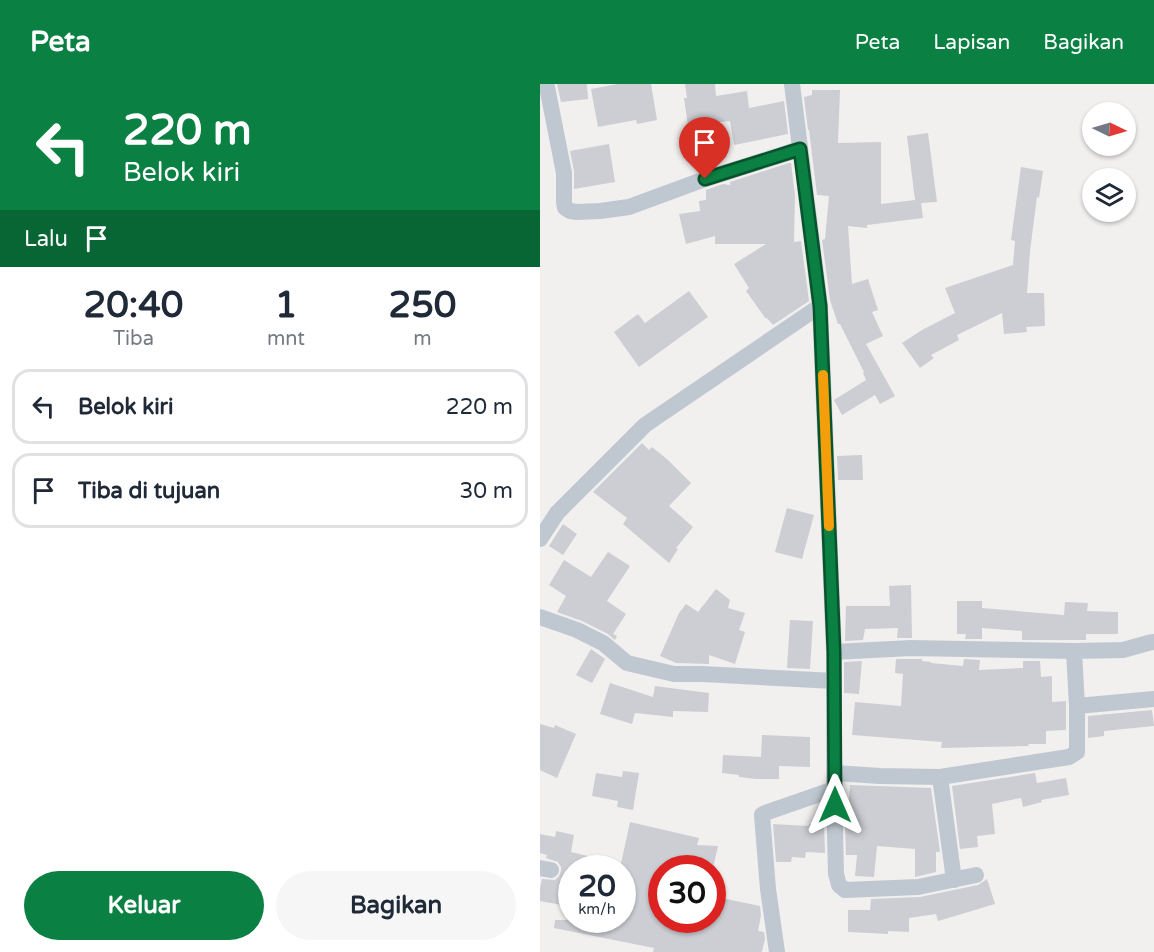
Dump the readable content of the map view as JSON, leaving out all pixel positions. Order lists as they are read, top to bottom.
{
  "north": "right",
  "page": {
    "header": "Peta",
    "nav": ["Peta", "Lapisan", "Bagikan"],
    "turn": ["220 m", "Belok kiri"],
    "then": "Lalu",
    "eta": [
      "20:40",
      "Tiba",
      "1",
      "mnt",
      "250",
      "m"
    ],
    "list": [
      {
        "name": "Belok kiri",
        "value": "220 m"
      },
      {
        "name": "Tiba di tujuan",
        "value": "30 m"
      }
    ],
    "speed": "20 km/h",
    "limit": "30",
    "buttons": ["Keluar", "Bagikan"]
  }
}
